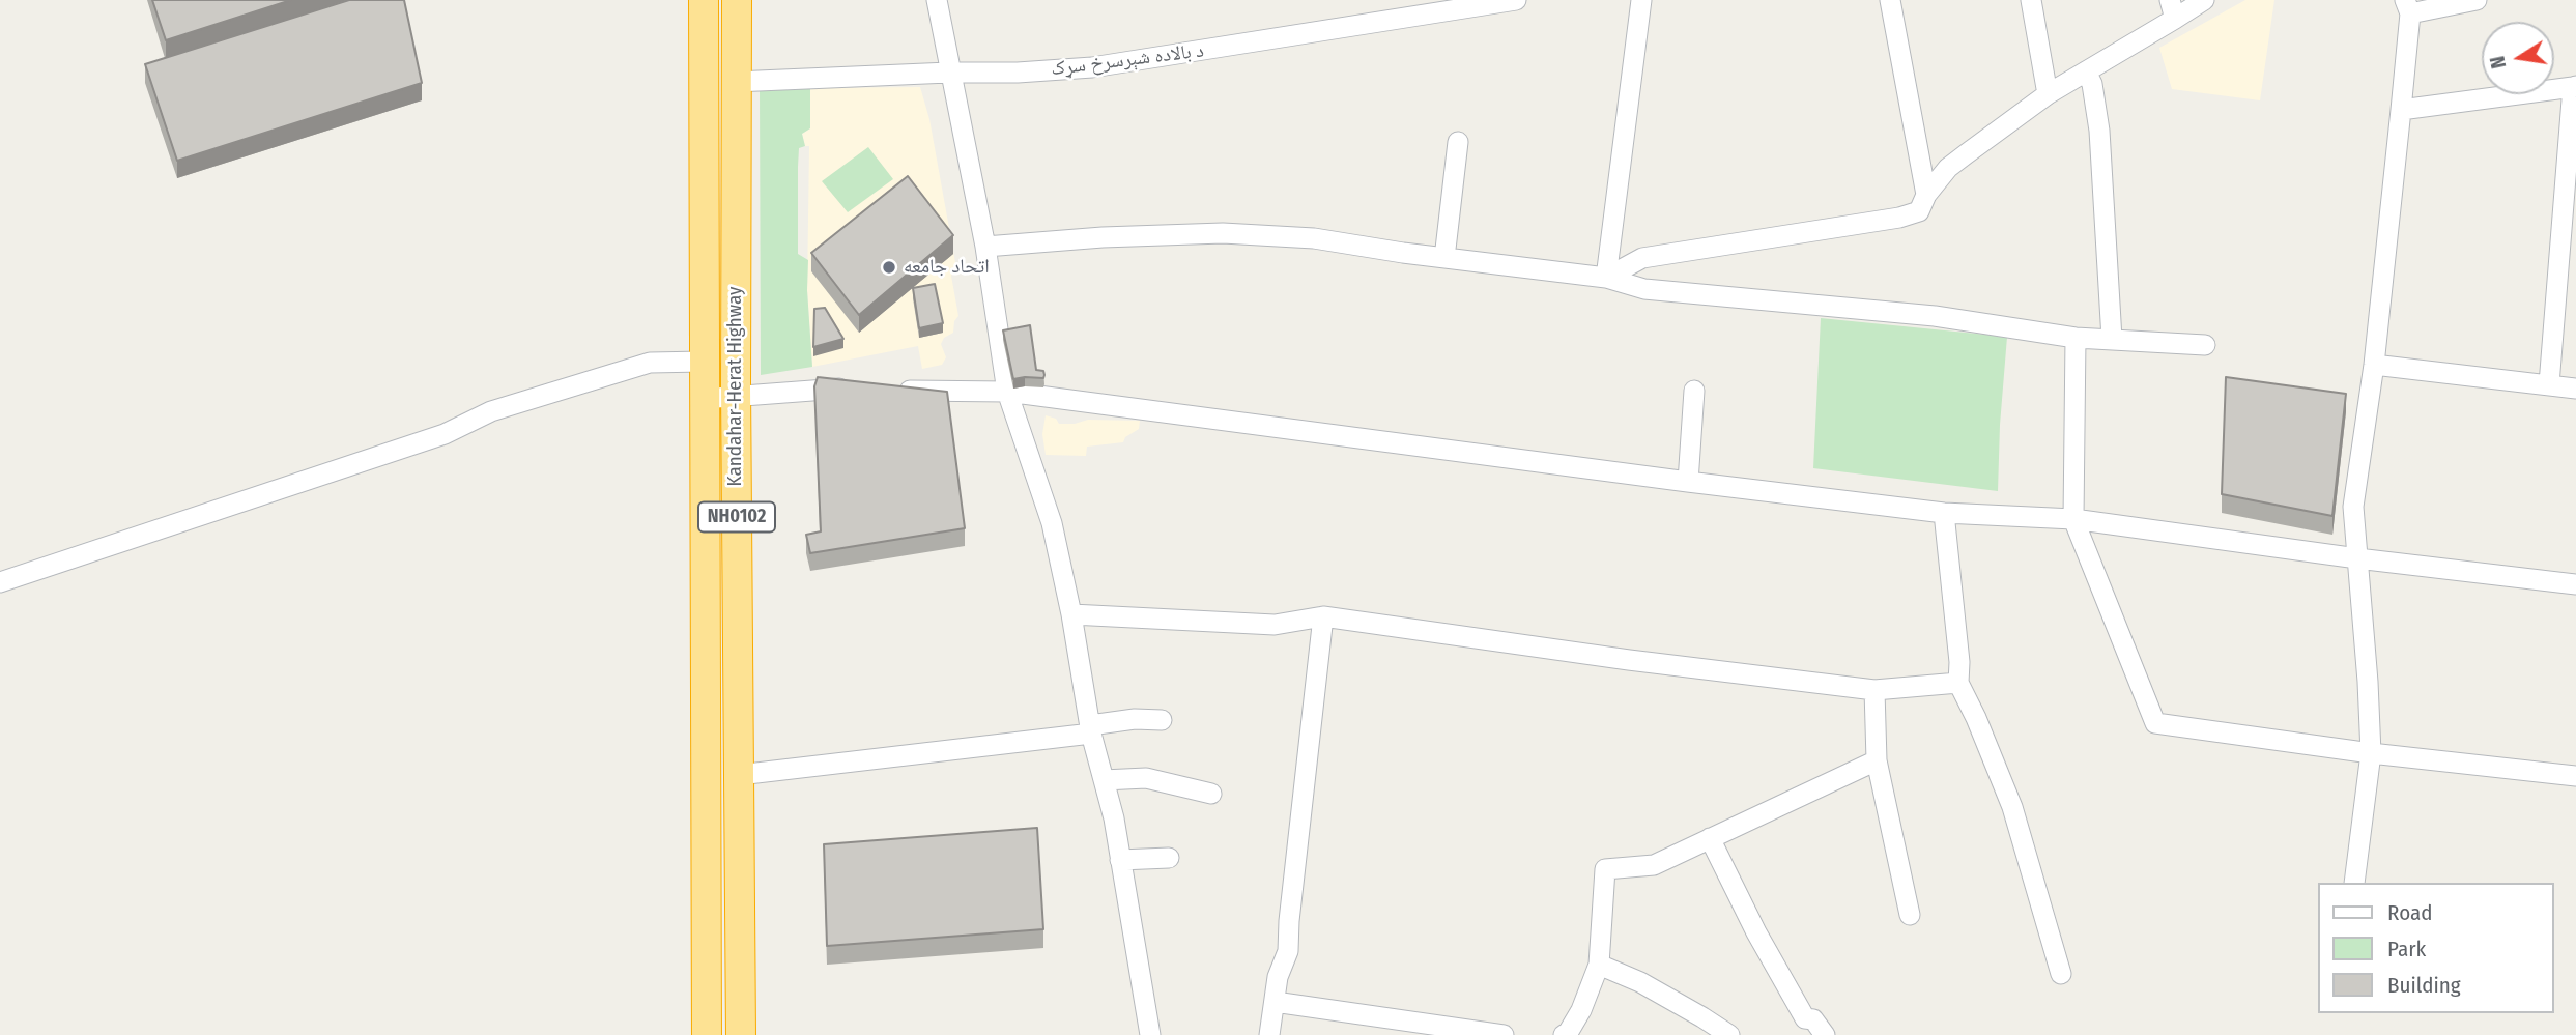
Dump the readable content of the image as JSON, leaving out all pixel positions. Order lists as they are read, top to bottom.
{
  "streets": {
    "highway": ["Kandahar-Herat Highway", "NH0102"],
    "street": ["د بالاده شېرسرخ سړک"]
  },
  "crossings": [
    ["د بالاده شېرسرخ سړک", "Kandahar-Herat Highway"]
  ],
  "places": ["اتحاد جامعه"],
  "legend": ["Road", "Park", "Building"],
  "north": "left"
}
